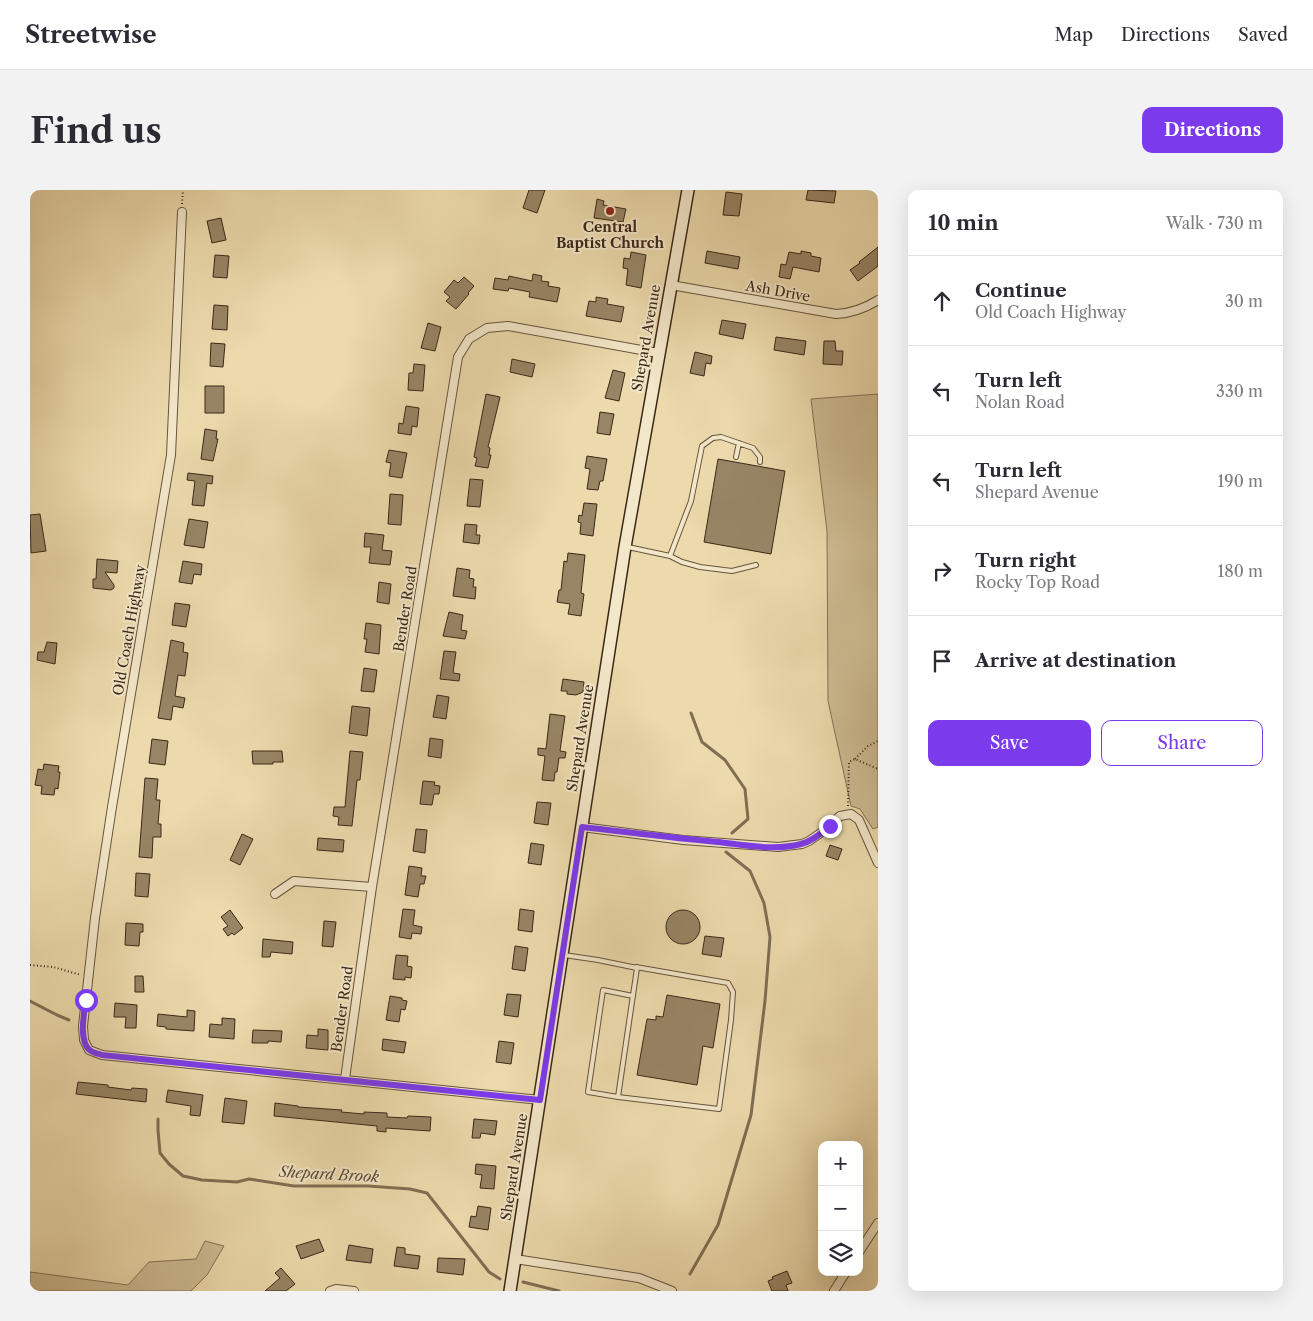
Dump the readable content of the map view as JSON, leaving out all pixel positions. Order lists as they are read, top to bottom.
{
  "streets": {
    "main road": ["Shepard Avenue"],
    "street": ["Ash Drive", "Bender Road", "Old Coach Highway"]
  },
  "crossings": [
    ["Ash Drive", "Shepard Avenue"],
    ["Shepard Avenue", "Bender Road"],
    ["Bender Road", "Old Coach Highway"]
  ],
  "water": ["Shepard Brook"],
  "places": ["Central Baptist Church"],
  "page": {
    "header": "Streetwise",
    "nav": ["Map", "Directions", "Saved"],
    "buttons": [
      "Directions",
      ["Save", "Share"]
    ],
    "title": "Find us",
    "heading": ["10 min", "Walk · 730 m"],
    "list": [
      ["Continue", "Old Coach Highway", "30 m"],
      ["Turn left", "Nolan Road", "330 m"],
      ["Turn left", "Shepard Avenue", "190 m"],
      ["Turn right", "Rocky Top Road", "180 m"],
      "Arrive at destination"
    ],
    "map_buttons": ["+", "−"]
  }
}
